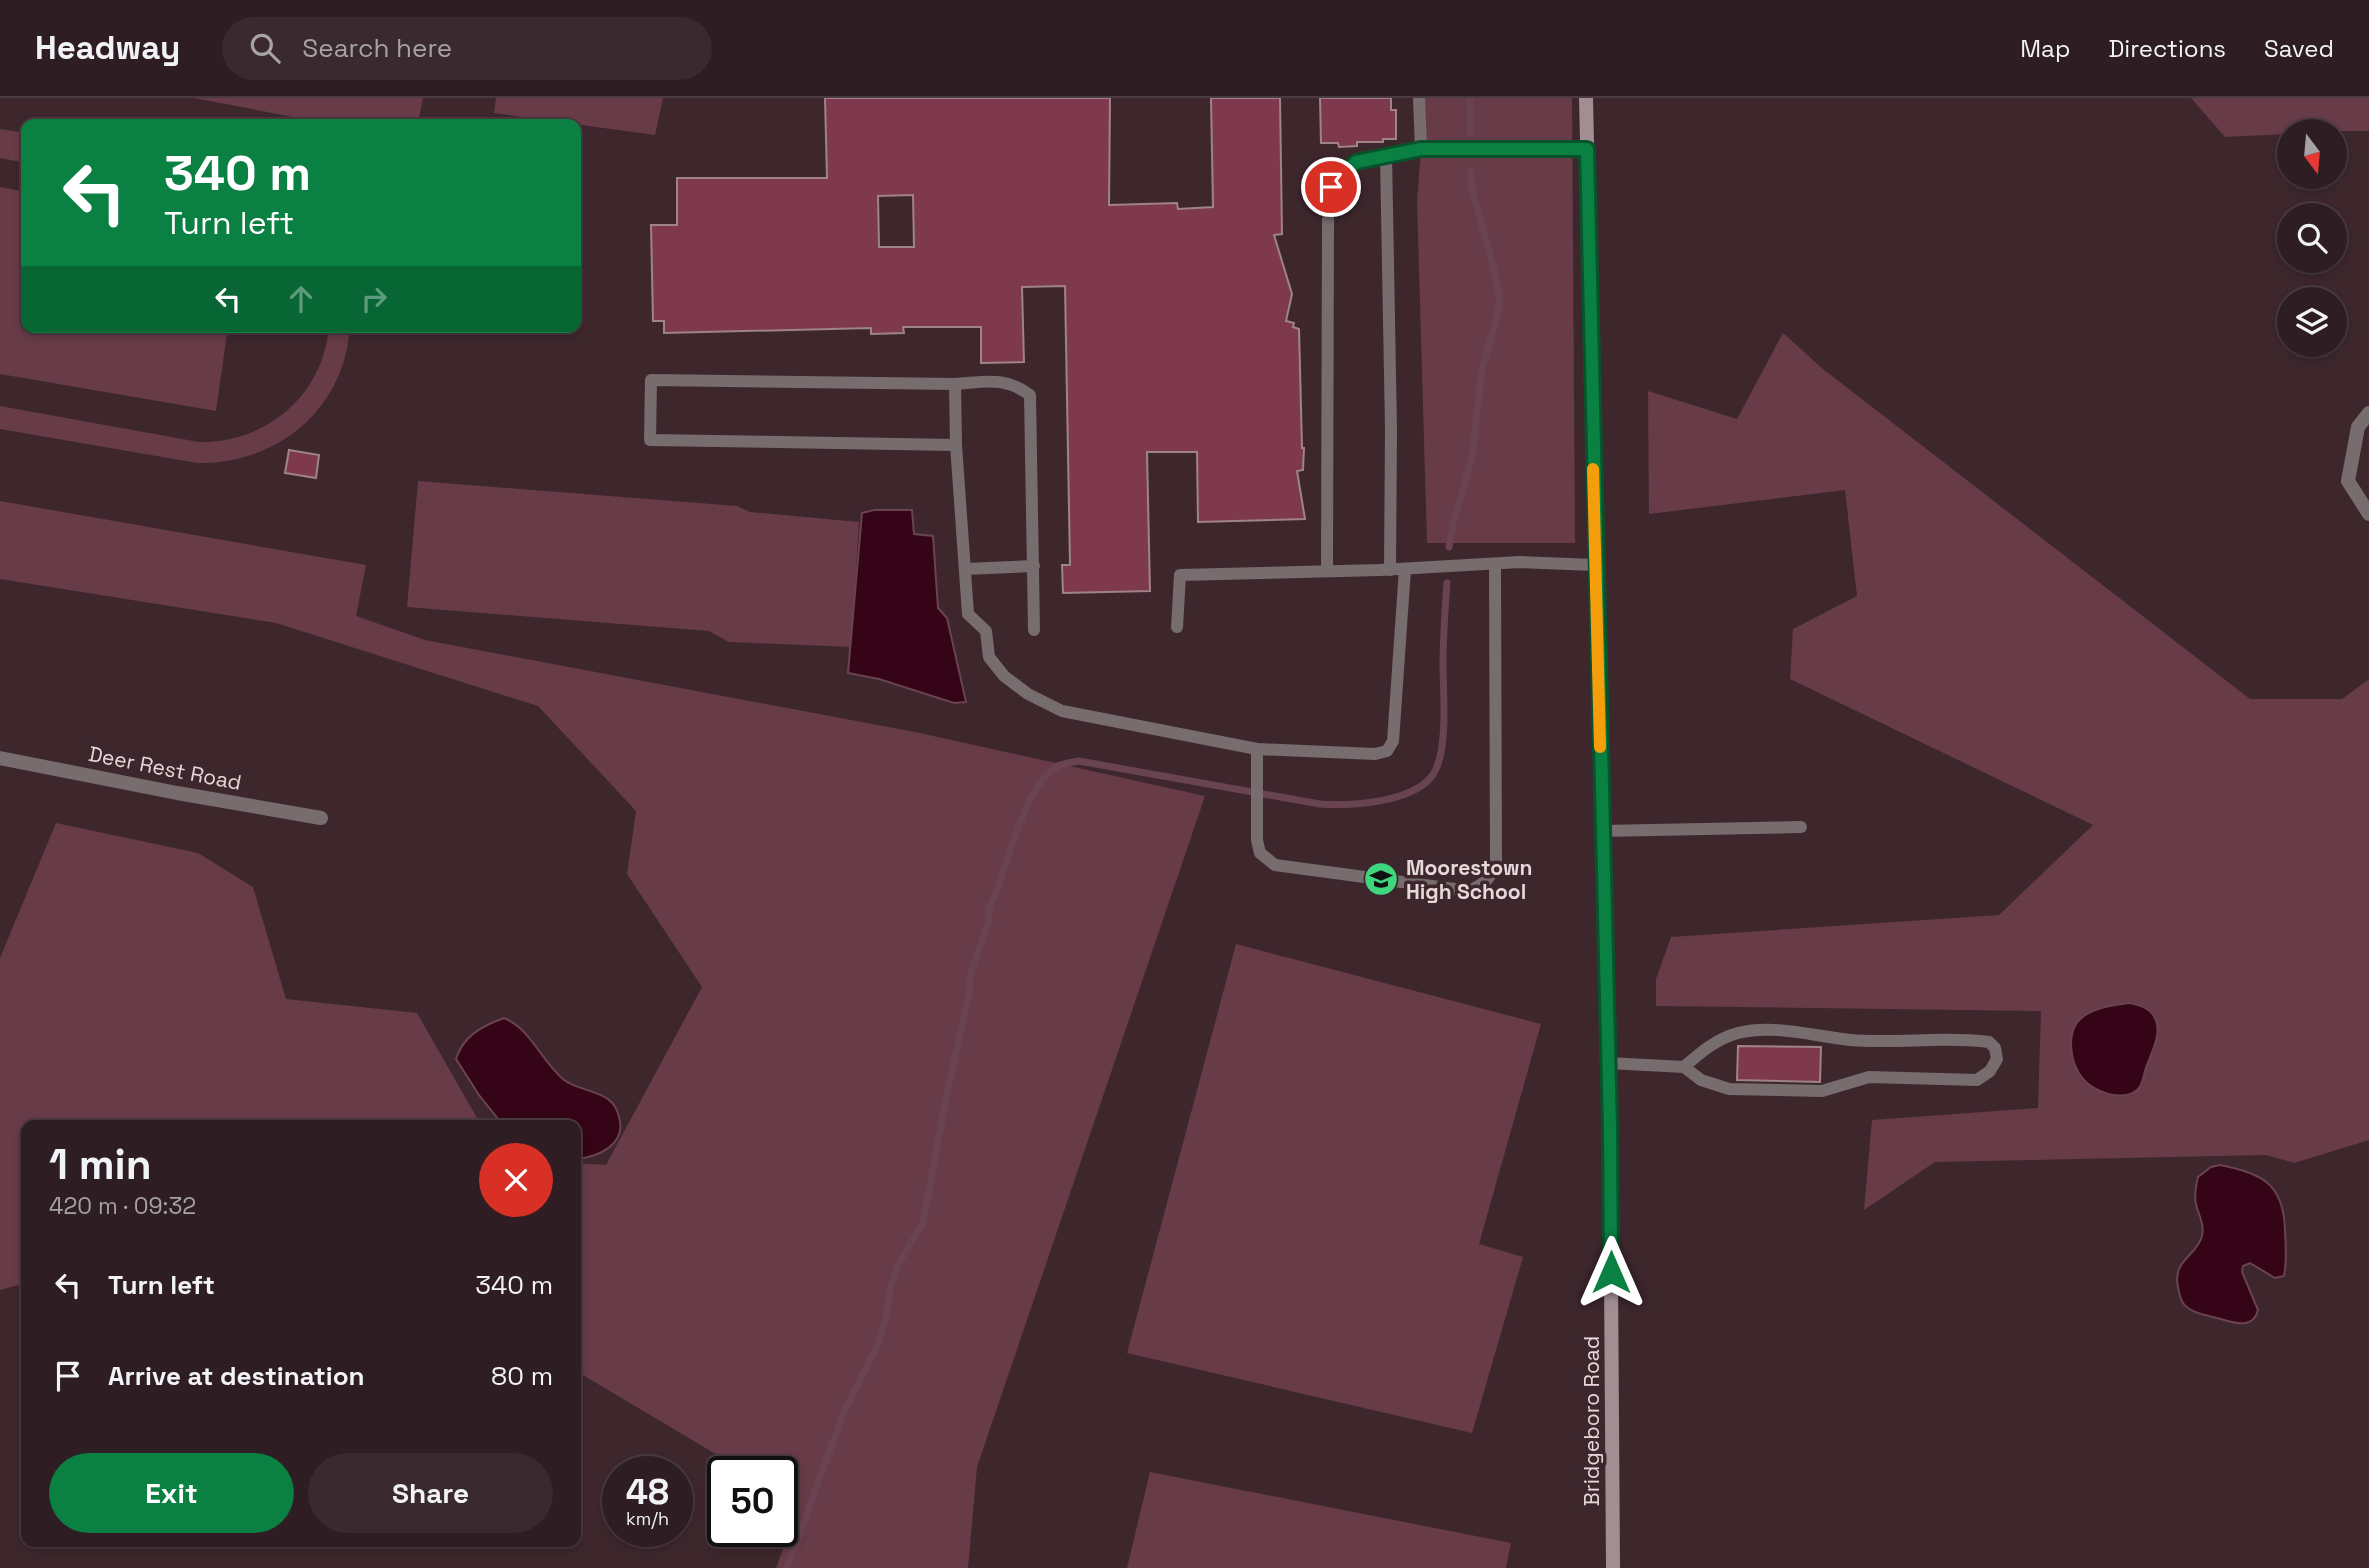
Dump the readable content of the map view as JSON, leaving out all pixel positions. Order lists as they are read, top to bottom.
{
  "streets": {
    "main road": ["Bridgeboro Road"],
    "street": ["Deer Rest Road"]
  },
  "places": {
    "school or university": ["Moorestown High School"]
  },
  "north": "bottom",
  "page": {
    "header": "Headway",
    "search": "Search here",
    "nav": ["Map", "Directions", "Saved"],
    "turn": ["340 m", "Turn left"],
    "heading": ["1 min", "420 m · 09:32"],
    "list": [
      {
        "name": "Turn left",
        "value": "340 m"
      },
      {
        "name": "Arrive at destination",
        "value": "80 m"
      }
    ],
    "buttons": ["Exit", "Share"],
    "speed": "48 km/h",
    "limit": "50"
  }
}
